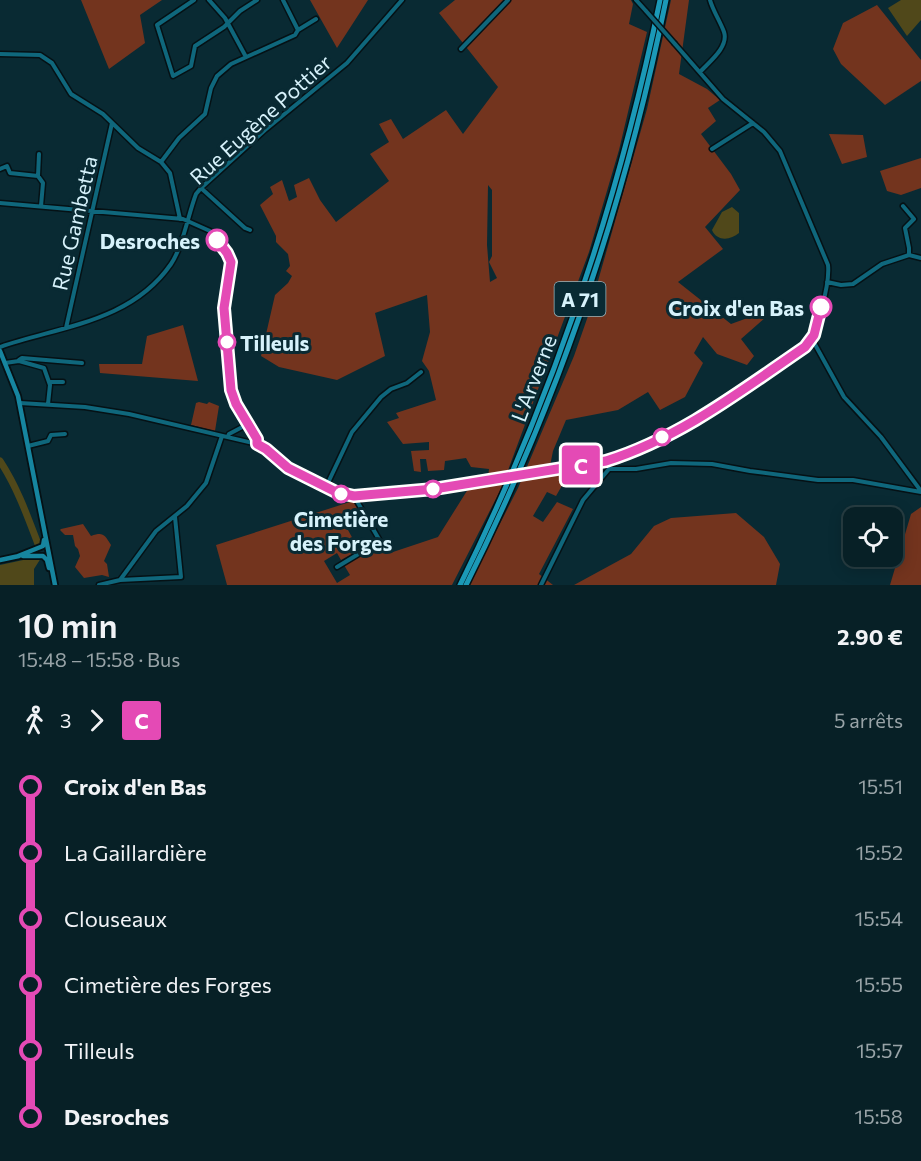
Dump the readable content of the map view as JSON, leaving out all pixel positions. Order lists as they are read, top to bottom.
{
  "streets": {
    "highway": ["A 71", "L'Arverne"],
    "street": ["Rue Eugène Pottier", "Rue Gambetta"]
  },
  "crossings": [
    ["Rue Eugène Pottier", "Rue Gambetta"]
  ],
  "places": [
    "Desroches",
    "Croix d'en Bas",
    "Tilleuls",
    "Cimetière des Forges"
  ],
  "lines": ["bus line C"],
  "page": {
    "on_map": "C",
    "heading": ["10 min", "15:48 – 15:58 · Bus", "2.90 €"],
    "legs": ["3", "C", "5 arrêts"],
    "list": [
      {
        "name": "Croix d'en Bas",
        "value": "15:51"
      },
      {
        "name": "La Gaillardière",
        "value": "15:52"
      },
      {
        "name": "Clouseaux",
        "value": "15:54"
      },
      {
        "name": "Cimetière des Forges",
        "value": "15:55"
      },
      {
        "name": "Tilleuls",
        "value": "15:57"
      },
      {
        "name": "Desroches",
        "value": "15:58"
      }
    ]
  }
}
